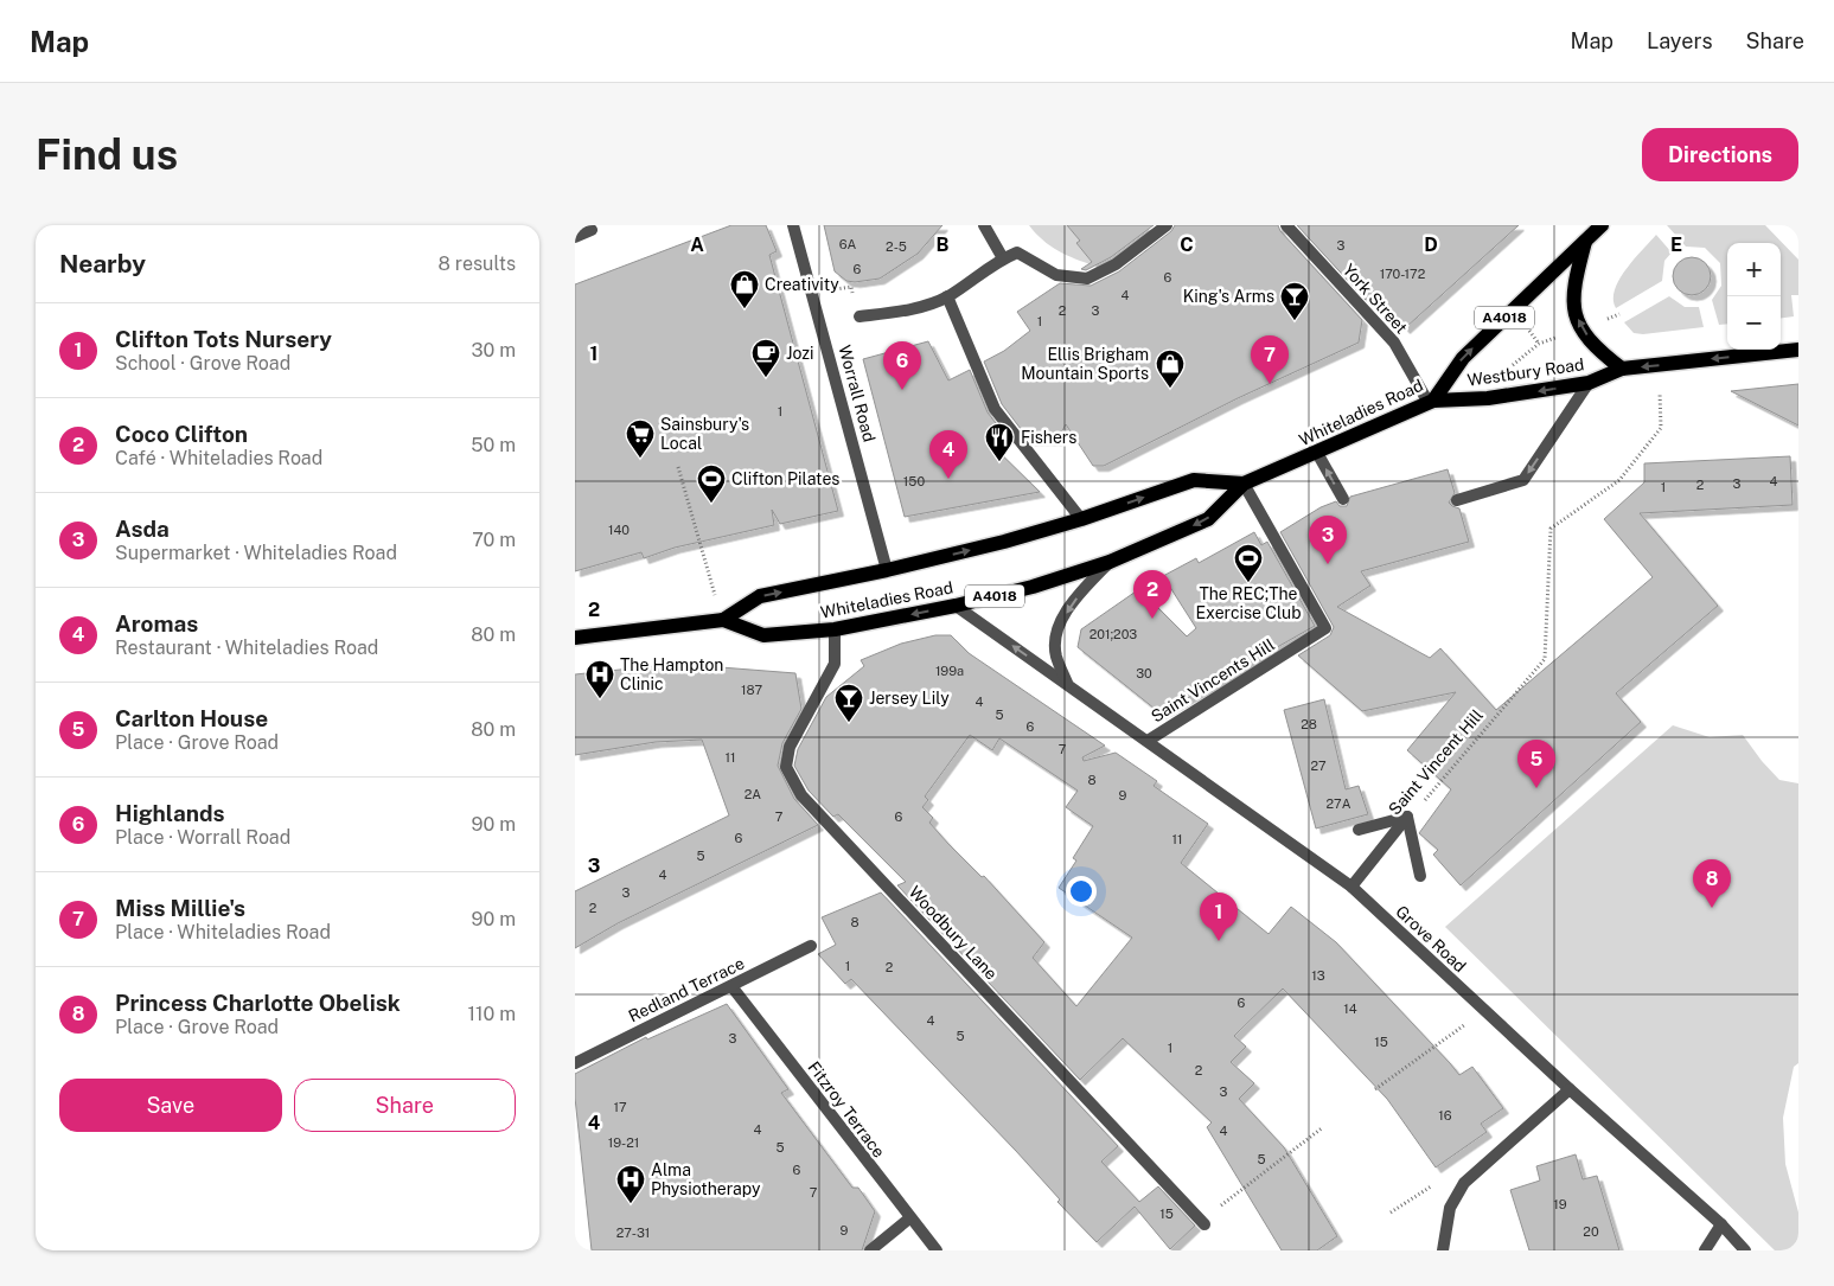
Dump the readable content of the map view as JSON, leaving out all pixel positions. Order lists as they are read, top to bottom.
{
  "streets": {
    "main road": ["A4018", "Westbury Road", "Whiteladies Road"],
    "street": [
      "York Street",
      "Worrall Road",
      "Saint Vincents Hill",
      "Saint Vincent Hill",
      "Woodbury Lane",
      "Grove Road",
      "Redland Terrace",
      "Fitzroy Terrace"
    ]
  },
  "crossings": [
    ["York Street", "Westbury Road"],
    ["York Street", "Whiteladies Road"],
    ["Westbury Road", "Whiteladies Road"],
    ["Westbury Road", "Saint Vincent Hill"],
    ["Worrall Road", "Whiteladies Road"],
    ["Whiteladies Road", "Saint Vincents Hill"],
    ["Whiteladies Road", "Woodbury Lane"],
    ["Whiteladies Road", "Grove Road"],
    ["Saint Vincents Hill", "Grove Road"],
    ["Saint Vincent Hill", "Grove Road"],
    ["Redland Terrace", "Fitzroy Terrace"]
  ],
  "one_way": ["Westbury Road"],
  "places": {
    "shop": ["Creativity", "Ellis Brigham Mountain Sports"],
    "bar": ["King's Arms", "Jersey Lily"],
    "cafe": ["Jozi"],
    "supermarket": ["Sainsbury's Local"],
    "restaurant": ["Fishers"],
    "sports": ["Clifton Pilates", "The REC;The Exercise Club"],
    "hospital": ["The Hampton Clinic", "Alma Physiotherapy"]
  },
  "house_numbers": [
    "6A",
    "3",
    "2-5",
    "6",
    "170-172",
    "6",
    "4",
    "2",
    "3",
    "1",
    "1",
    "150",
    "4",
    "3",
    "2",
    "1",
    "140",
    "201;203",
    "199a",
    "30",
    "187",
    "4",
    "5",
    "28",
    "6",
    "7",
    "11",
    "27",
    "8",
    "2A",
    "9",
    "27A",
    "7",
    "6",
    "6",
    "11",
    "5",
    "4",
    "3",
    "2",
    "8",
    "1",
    "2",
    "13",
    "6",
    "14",
    "4",
    "5",
    "3",
    "15",
    "1",
    "2",
    "3",
    "17",
    "16",
    "4",
    "4",
    "19-21",
    "5",
    "5",
    "6",
    "7",
    "19",
    "15",
    "9",
    "20",
    "27-31"
  ],
  "page": {
    "header": "Map",
    "nav": ["Map", "Layers", "Share"],
    "buttons": [
      "Directions",
      ["Save", "Share"]
    ],
    "title": "Find us",
    "heading": ["Nearby", "8 results"],
    "map_buttons": ["+", "−"],
    "list": [
      {
        "mark": "1",
        "name": "Clifton Tots Nursery",
        "note": "School · Grove Road",
        "value": "30 m"
      },
      {
        "mark": "2",
        "name": "Coco Clifton",
        "note": "Café · Whiteladies Road",
        "value": "50 m"
      },
      {
        "mark": "3",
        "name": "Asda",
        "note": "Supermarket · Whiteladies Road",
        "value": "70 m"
      },
      {
        "mark": "4",
        "name": "Aromas",
        "note": "Restaurant · Whiteladies Road",
        "value": "80 m"
      },
      {
        "mark": "5",
        "name": "Carlton House",
        "note": "Place · Grove Road",
        "value": "80 m"
      },
      {
        "mark": "6",
        "name": "Highlands",
        "note": "Place · Worrall Road",
        "value": "90 m"
      },
      {
        "mark": "7",
        "name": "Miss Millie's",
        "note": "Place · Whiteladies Road",
        "value": "90 m"
      },
      {
        "mark": "8",
        "name": "Princess Charlotte Obelisk",
        "note": "Place · Grove Road",
        "value": "110 m"
      }
    ],
    "pins": [
      "7",
      "6",
      "4",
      "3",
      "2",
      "5",
      "8",
      "1"
    ]
  },
  "grid": {
    "columns": [
      "A",
      "B",
      "C",
      "D",
      "E"
    ],
    "rows": [
      "1",
      "2",
      "3",
      "4"
    ]
  }
}
